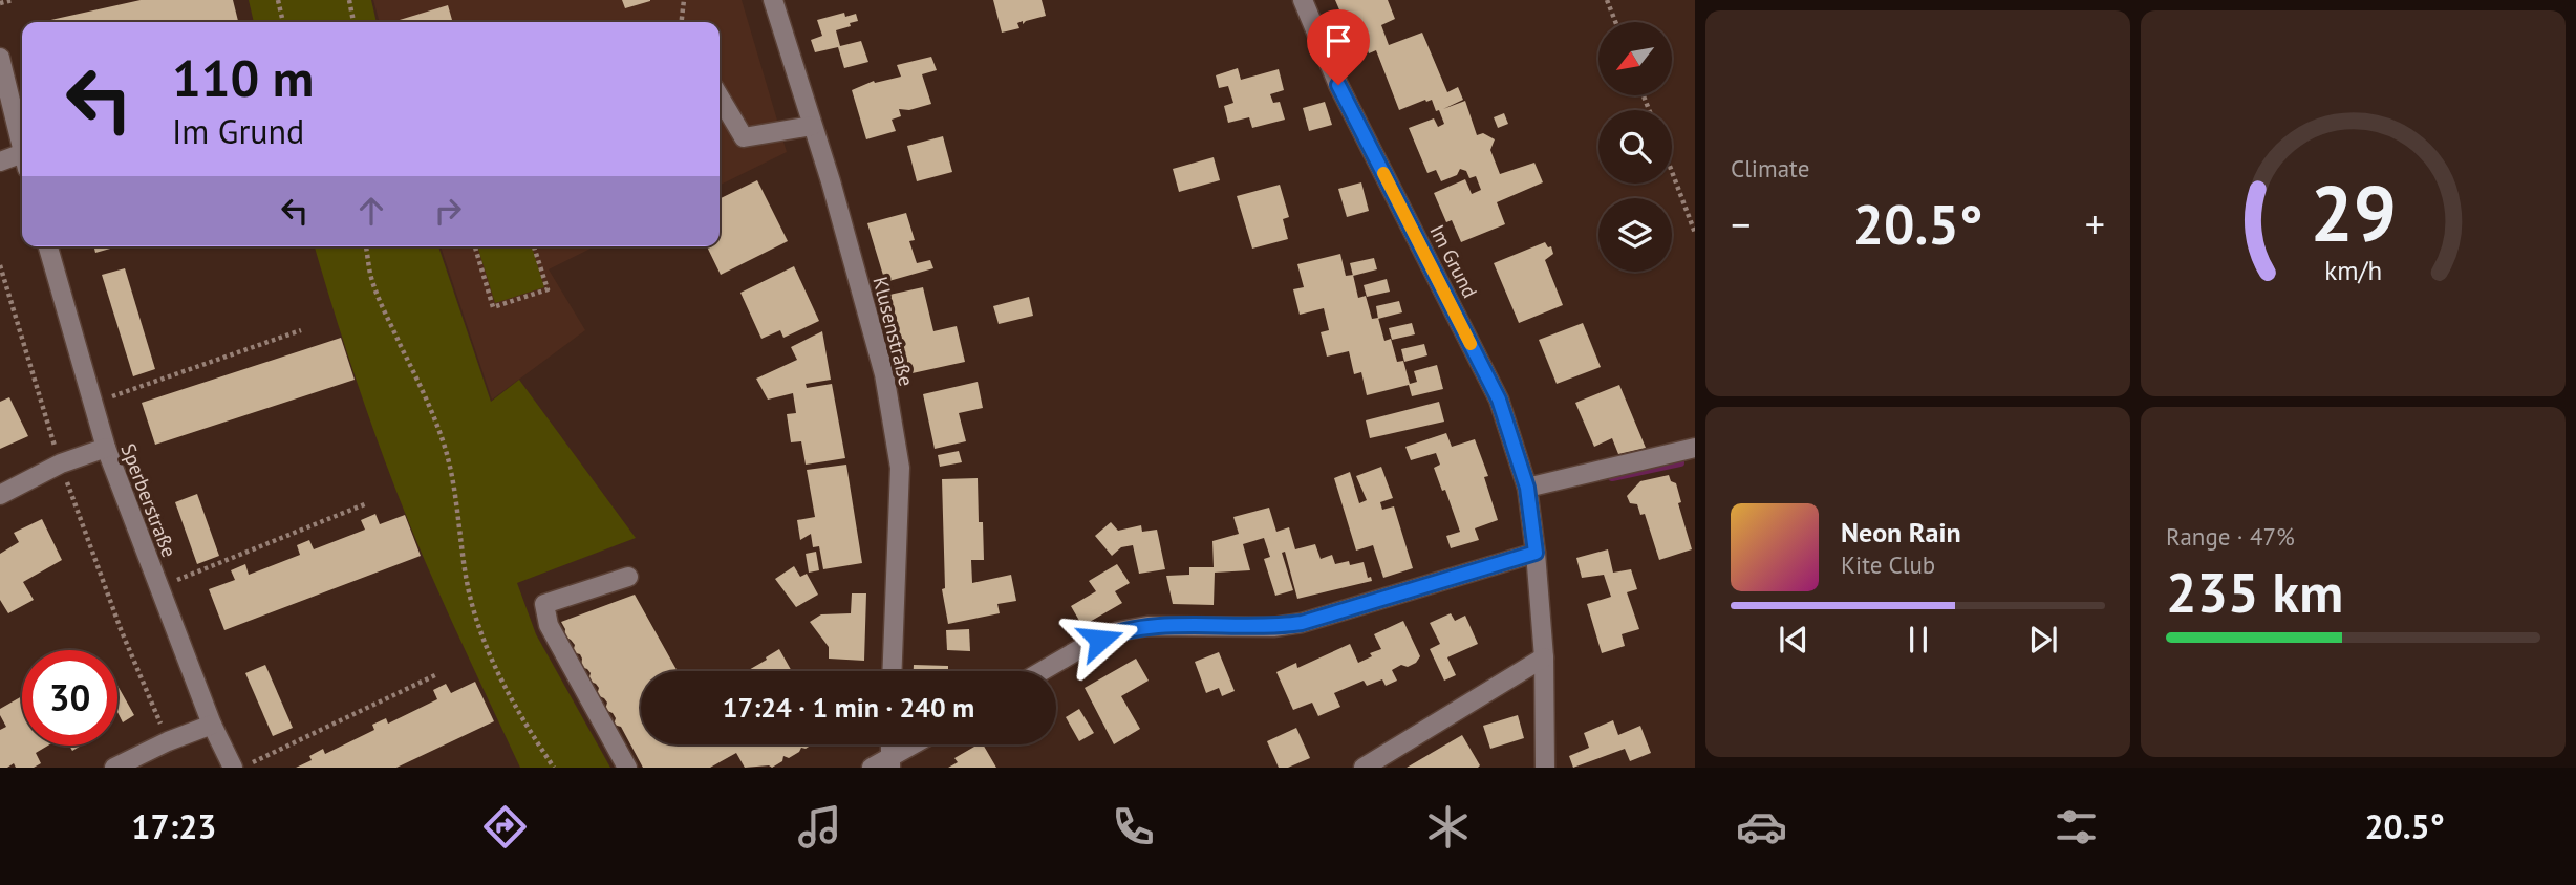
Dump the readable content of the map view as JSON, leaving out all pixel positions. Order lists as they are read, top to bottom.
{
  "streets": {
    "street": ["Im Grund", "Klusenstraße", "Sperberstraße"]
  },
  "north": "bottom left",
  "page": {
    "tile": [
      "Climate",
      ["Range · 47%", "235 km"]
    ],
    "turn": ["110 m", "Im Grund"],
    "heat": ["−", "20.5°", "+"],
    "song": ["Neon Rain", "Kite Club"],
    "limit": "30",
    "trip": "17:24 · 1 min · 240 m",
    "tabs": ["17:23", "20.5°"],
    "gauge": ["29", "km/h"]
  }
}
